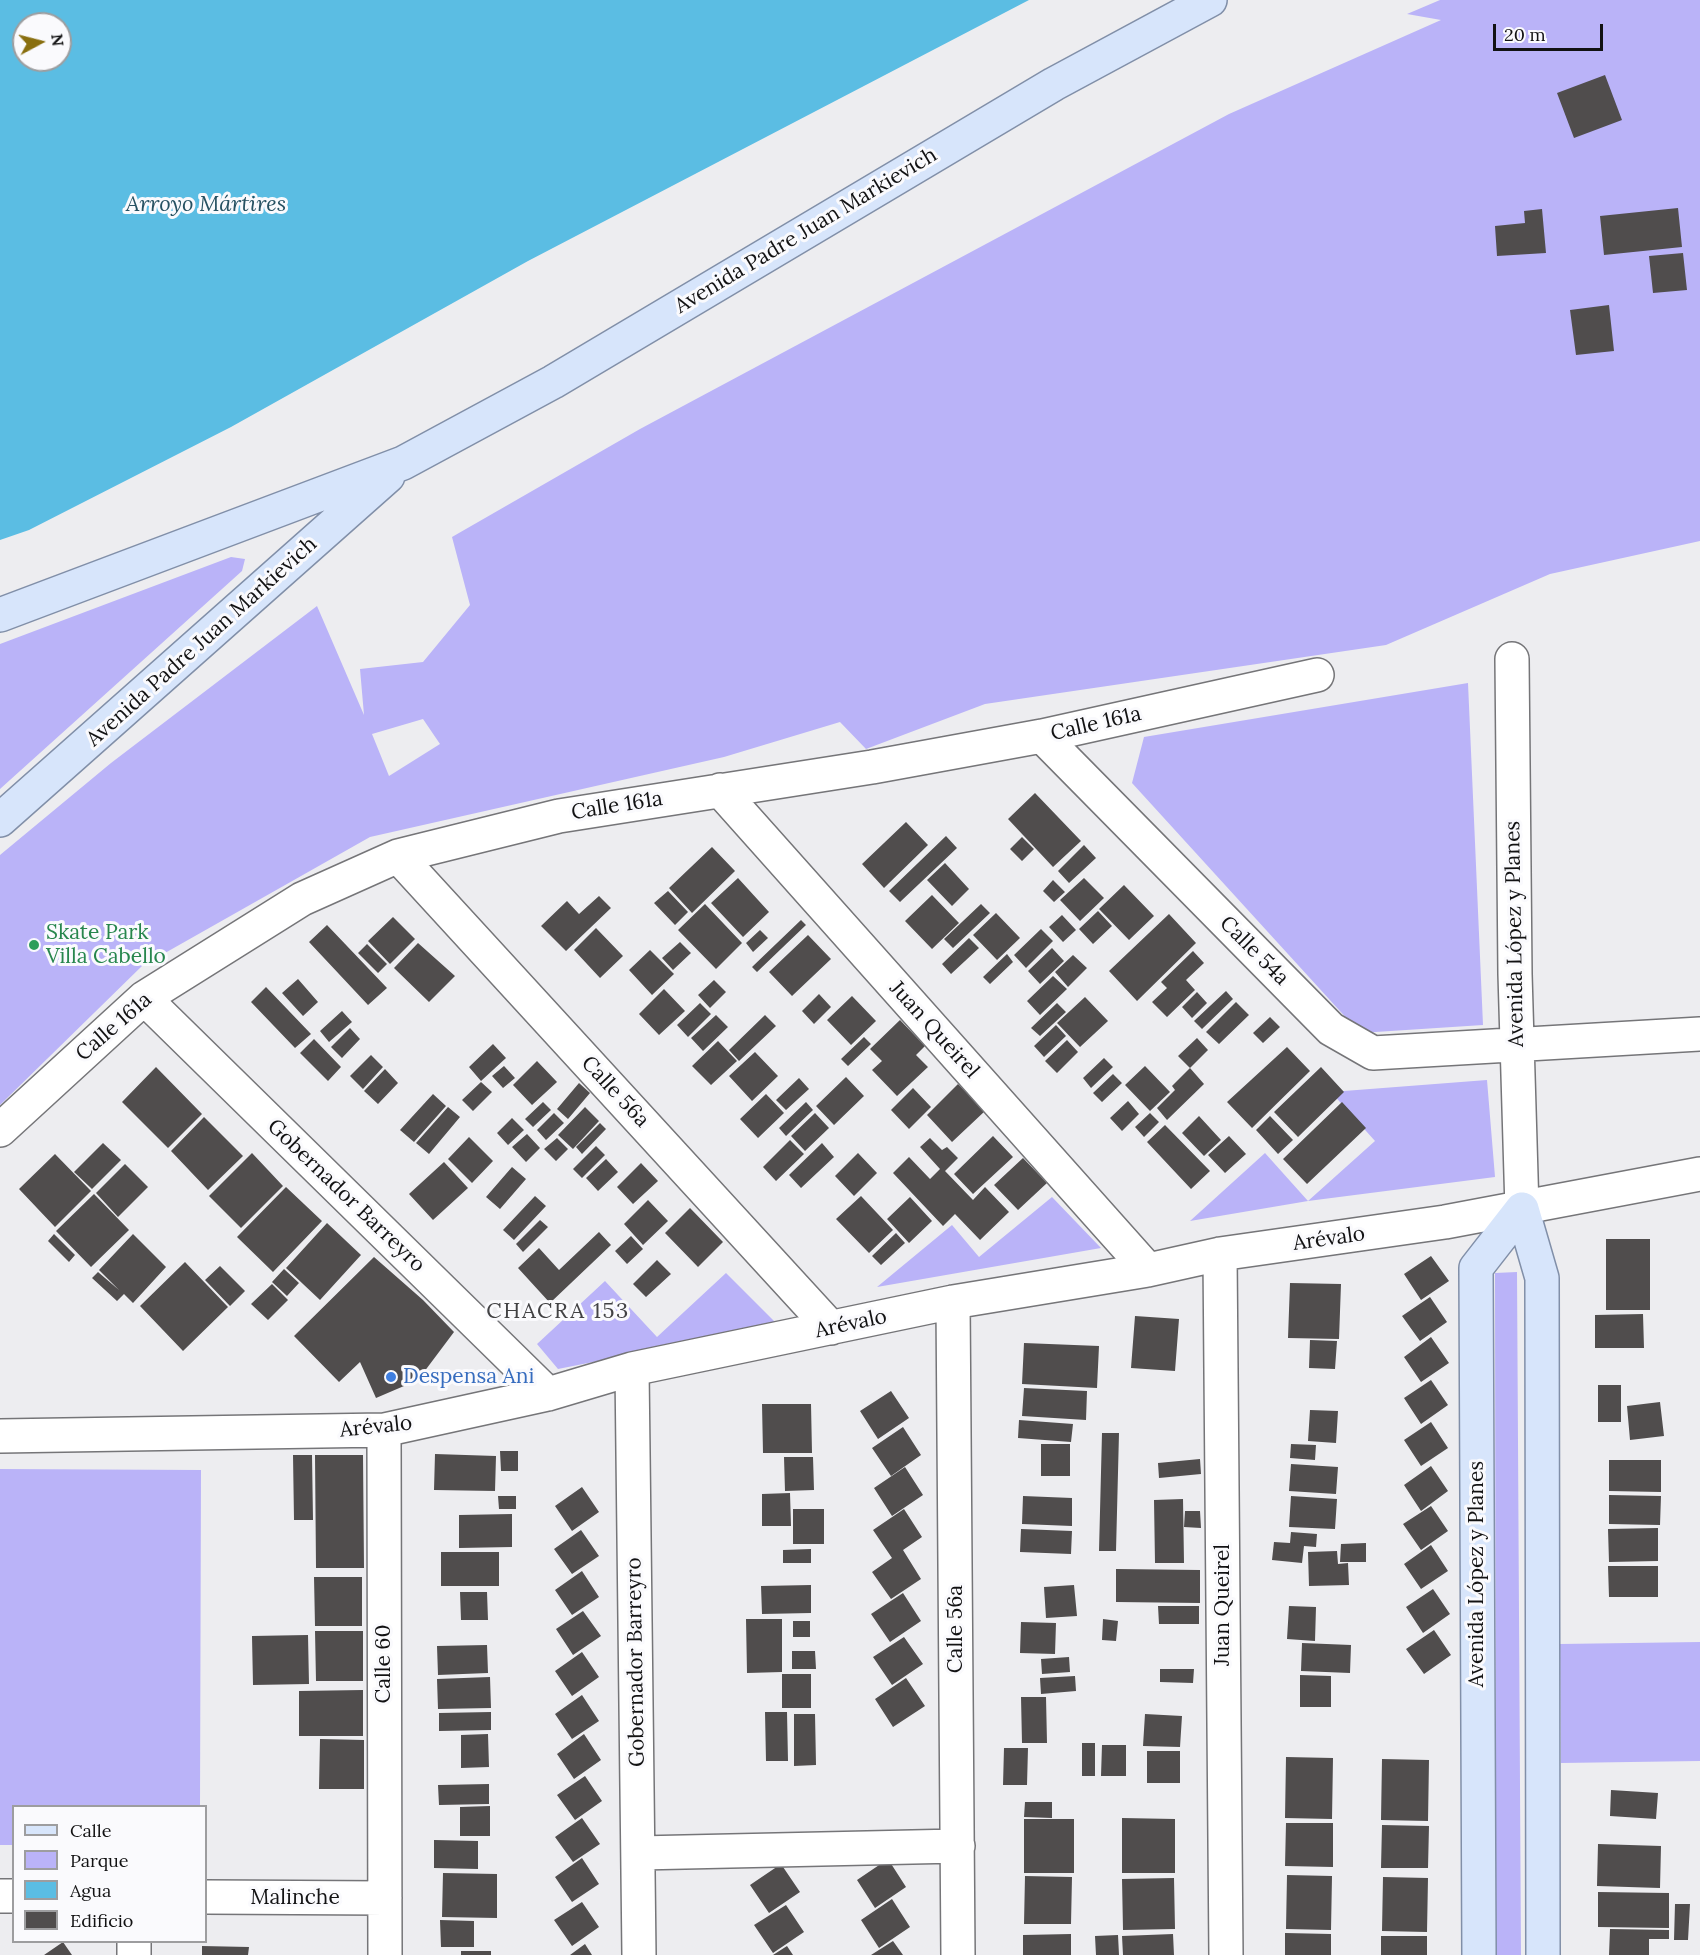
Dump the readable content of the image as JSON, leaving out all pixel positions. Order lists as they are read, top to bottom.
{
  "streets": {
    "main road": ["Avenida Padre Juan Markievich", "Avenida López y Planes"],
    "street": [
      "Calle 161a",
      "Calle 54a",
      "Juan Queirel",
      "Calle 56a",
      "Gobernador Barreyro",
      "Arévalo",
      "Calle 60",
      "Malinche"
    ]
  },
  "crossings": [
    ["Calle 161a", "Calle 54a"],
    ["Calle 161a", "Juan Queirel"],
    ["Calle 161a", "Calle 56a"],
    ["Calle 161a", "Gobernador Barreyro"],
    ["Avenida López y Planes", "Calle 54a"],
    ["Avenida López y Planes", "Arévalo"],
    ["Juan Queirel", "Arévalo"],
    ["Calle 56a", "Arévalo"],
    ["Gobernador Barreyro", "Arévalo"],
    ["Arévalo", "Calle 60"],
    ["Calle 60", "Malinche"]
  ],
  "districts": ["CHACRA 153"],
  "water": ["Arroyo Mártires"],
  "places": ["Skate Park Villa Cabello", "Despensa Ani"],
  "legend": [
    "Calle",
    "Parque",
    "Agua",
    "Edificio"
  ],
  "scale_bar": "20 m",
  "north": "right"
}
